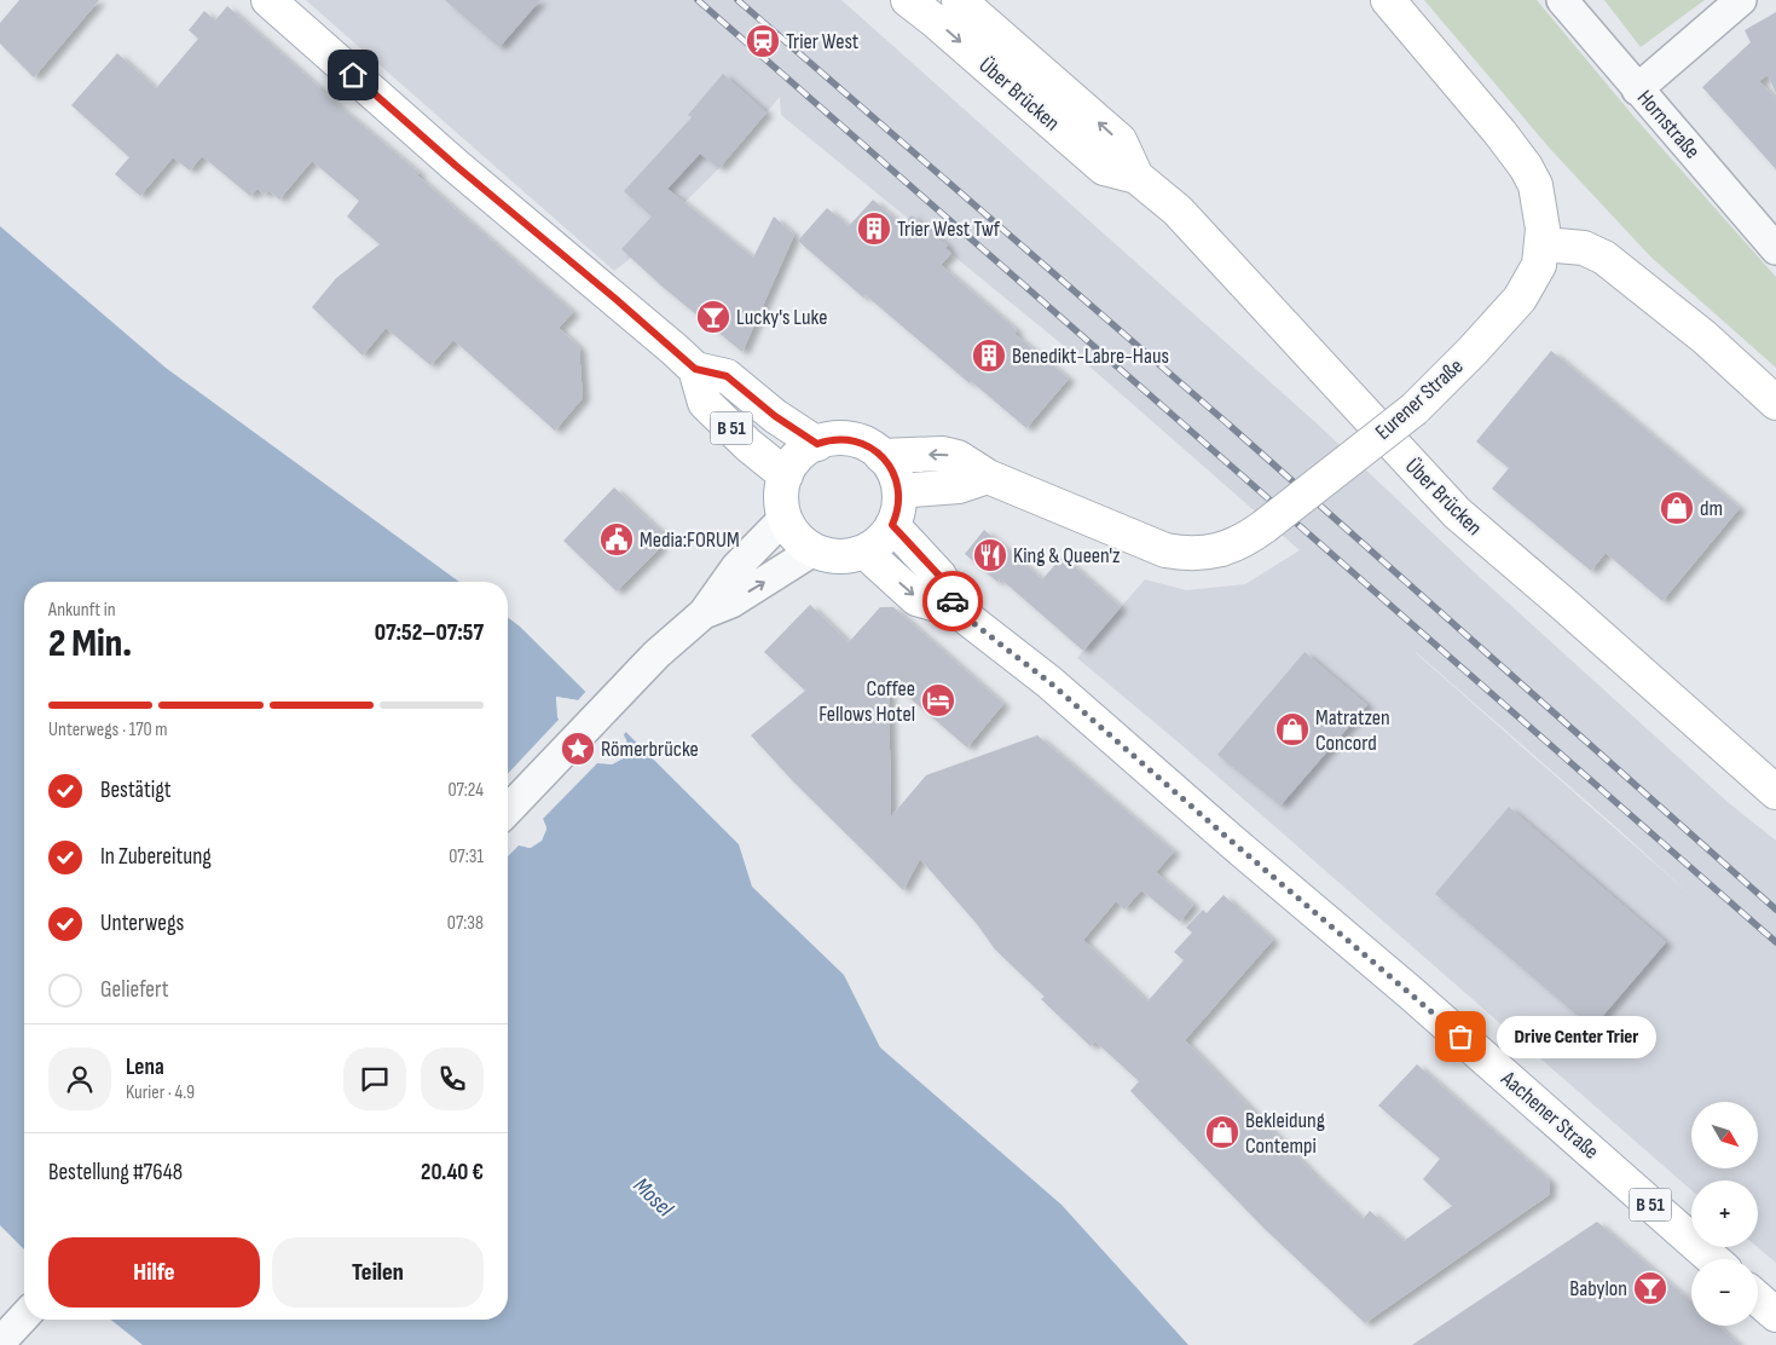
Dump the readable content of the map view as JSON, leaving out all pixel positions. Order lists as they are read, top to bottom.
{
  "streets": {
    "street": [
      "Über Brücken",
      "Hornstraße",
      "Eurener Straße",
      "B 51",
      "Aachener Straße"
    ]
  },
  "crossings": [
    ["Eurener Straße", "B 51"],
    ["Eurener Straße", "Aachener Straße"],
    ["B 51", "Aachener Straße"]
  ],
  "water": ["Mosel"],
  "places": {
    "station": ["Trier West"],
    "building": ["Trier West Twf", "Benedikt-Labre-Haus"],
    "bar": ["Lucky's Luke", "Babylon"],
    "shop": ["dm", "Matratzen Concord", "Bekleidung Contempi"],
    "public building": ["Media:FORUM"],
    "restaurant": ["King & Queen'z"],
    "hotel": ["Coffee Fellows Hotel"],
    "place": ["Römerbrücke"],
    "other": ["Drive Center Trier"]
  },
  "north": "bottom right",
  "page": {
    "heading": ["2 Min.", "Ankunft in", "07:52–07:57"],
    "panel": [
      "Lena",
      "Kurier · 4.9",
      "Bestellung #7648",
      "20.40 €"
    ],
    "bar": "Unterwegs · 170 m",
    "list": [
      ["Bestätigt", "07:24"],
      ["In Zubereitung", "07:31"],
      ["Unterwegs", "07:38"],
      "Geliefert"
    ],
    "bubble": "Drive Center Trier",
    "map_buttons": ["+", "−"],
    "buttons": ["Hilfe", "Teilen"]
  }
}
